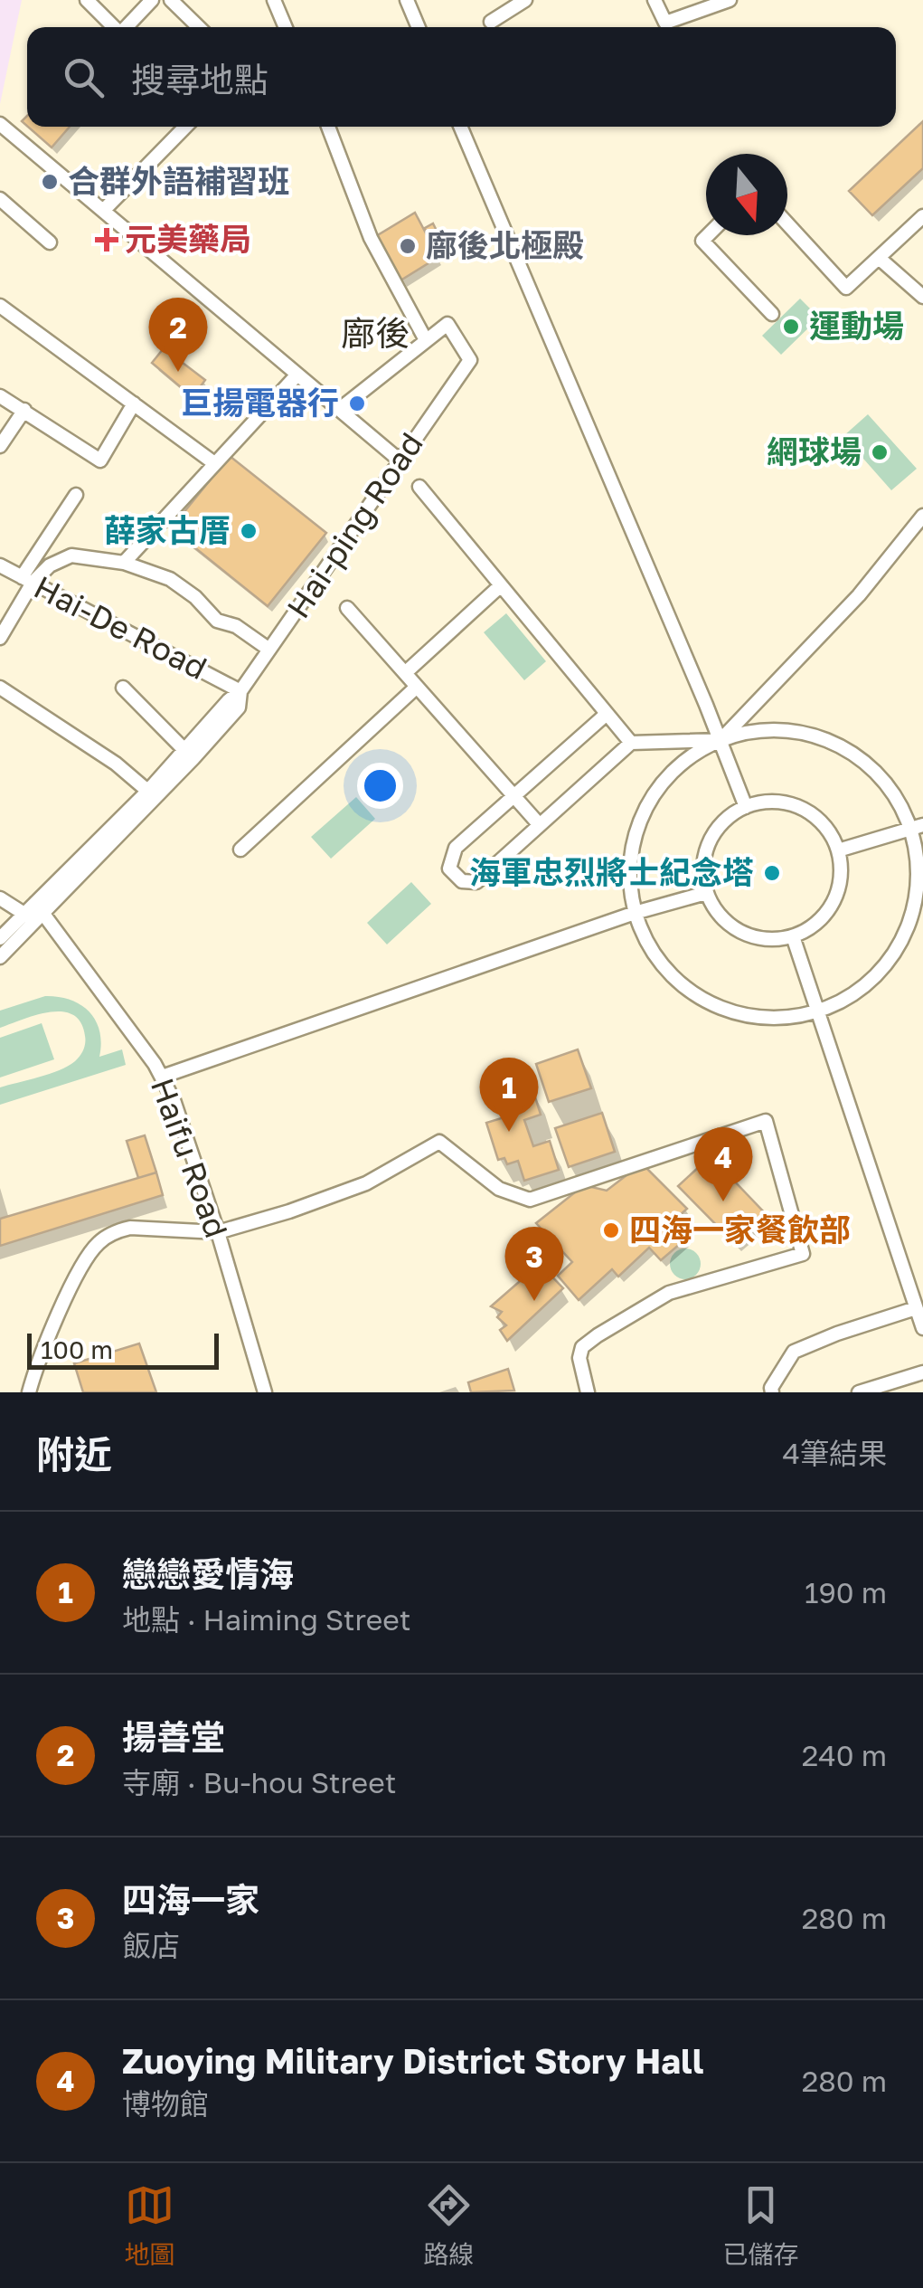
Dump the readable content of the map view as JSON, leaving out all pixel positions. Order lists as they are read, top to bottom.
{
  "streets": {
    "street": ["Hai-ping Road", "Hai-De Road", "Haifu Road"]
  },
  "crossings": [
    ["Hai-ping Road", "Hai-De Road"],
    ["Hai-ping Road", "Haifu Road"]
  ],
  "districts": ["廍後"],
  "places": {
    "other": [
      "合群外語補習班",
      "廍後北極殿",
      "運動場",
      "巨揚電器行",
      "網球場",
      "薛家古厝",
      "海軍忠烈將士紀念塔",
      "四海一家餐飲部"
    ],
    "health": ["元美藥局"]
  },
  "scale_bar": "100 m",
  "north": "bottom",
  "page": {
    "search": "搜尋地點",
    "pins": [
      "2",
      "1",
      "4",
      "3"
    ],
    "scale": "100 m",
    "heading": ["附近", "4筆結果"],
    "list": [
      {
        "mark": "1",
        "name": "戀戀愛情海",
        "note": "地點 · Haiming Street",
        "value": "190 m"
      },
      {
        "mark": "2",
        "name": "揚善堂",
        "note": "寺廟 · Bu-hou Street",
        "value": "240 m"
      },
      {
        "mark": "3",
        "name": "四海一家",
        "note": "飯店",
        "value": "280 m"
      },
      {
        "mark": "4",
        "name": "Zuoying Military District Story Hall",
        "note": "博物館",
        "value": "280 m"
      }
    ],
    "nav": ["地圖", "路線", "已儲存"]
  }
}
